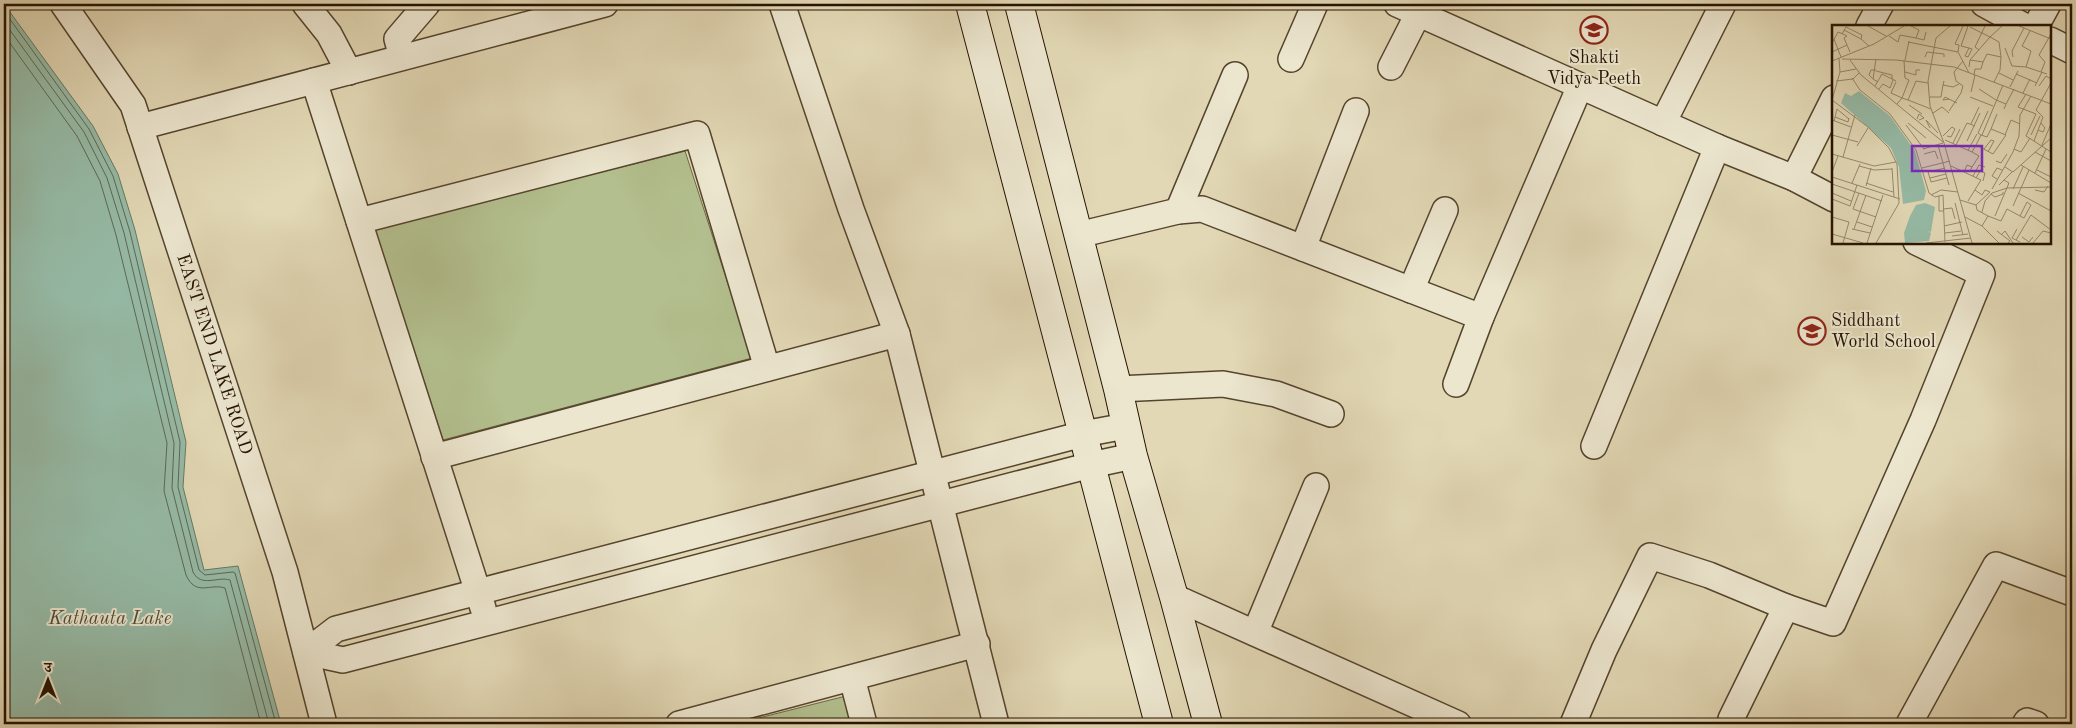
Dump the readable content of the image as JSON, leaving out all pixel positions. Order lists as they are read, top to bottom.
{
  "streets": {
    "street": ["EAST END LAKE ROAD"]
  },
  "water": ["Kathauta Lake"],
  "places": {
    "school or university": ["Shakti Vidya Peeth", "Siddhant World School"]
  },
  "north": "top"
}
